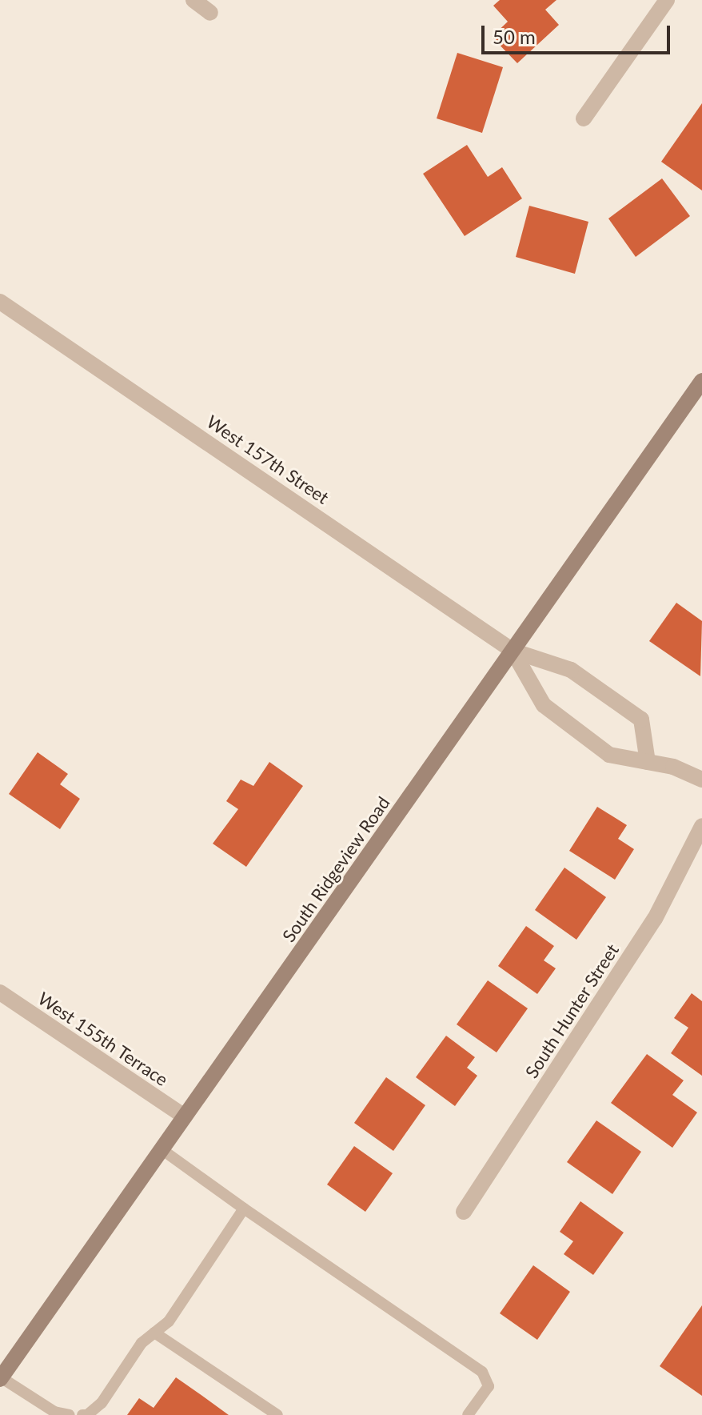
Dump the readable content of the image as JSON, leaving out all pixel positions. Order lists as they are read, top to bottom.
{
  "streets": {
    "main road": ["South Ridgeview Road"],
    "street": ["West 157th Street", "South Hunter Street", "West 155th Terrace"]
  },
  "crossings": [
    ["West 157th Street", "South Ridgeview Road"],
    ["South Ridgeview Road", "West 155th Terrace"]
  ],
  "scale_bar": "50 m"
}
